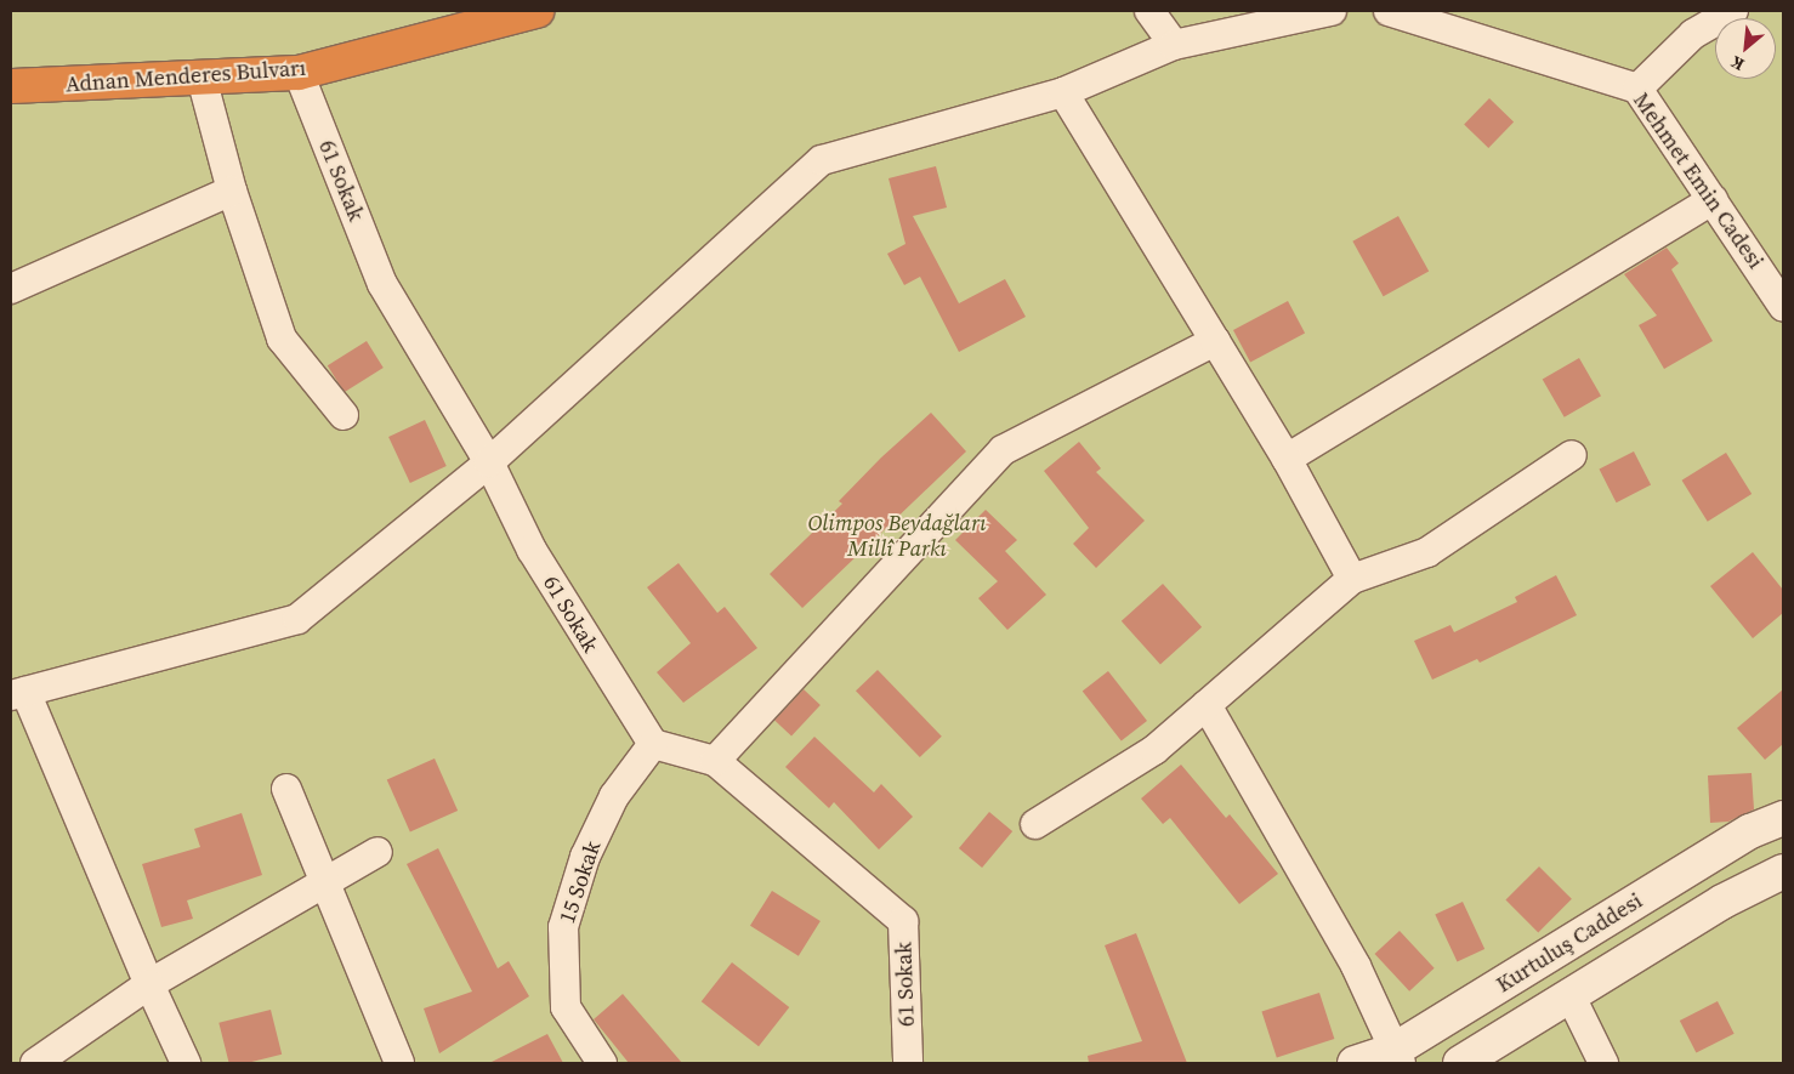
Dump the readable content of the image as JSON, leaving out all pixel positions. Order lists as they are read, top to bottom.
{
  "streets": {
    "highway": ["Adnan Menderes Bulvarı"],
    "street": [
      "61 Sokak",
      "Mehmet Emin Cadesi",
      "15 Sokak",
      "Kurtuluş Caddesi"
    ]
  },
  "crossings": [
    ["Adnan Menderes Bulvarı", "61 Sokak"],
    ["61 Sokak", "15 Sokak"]
  ],
  "parks": ["Olimpos Beydağları Millî Parkı"],
  "north": "bottom left"
}
